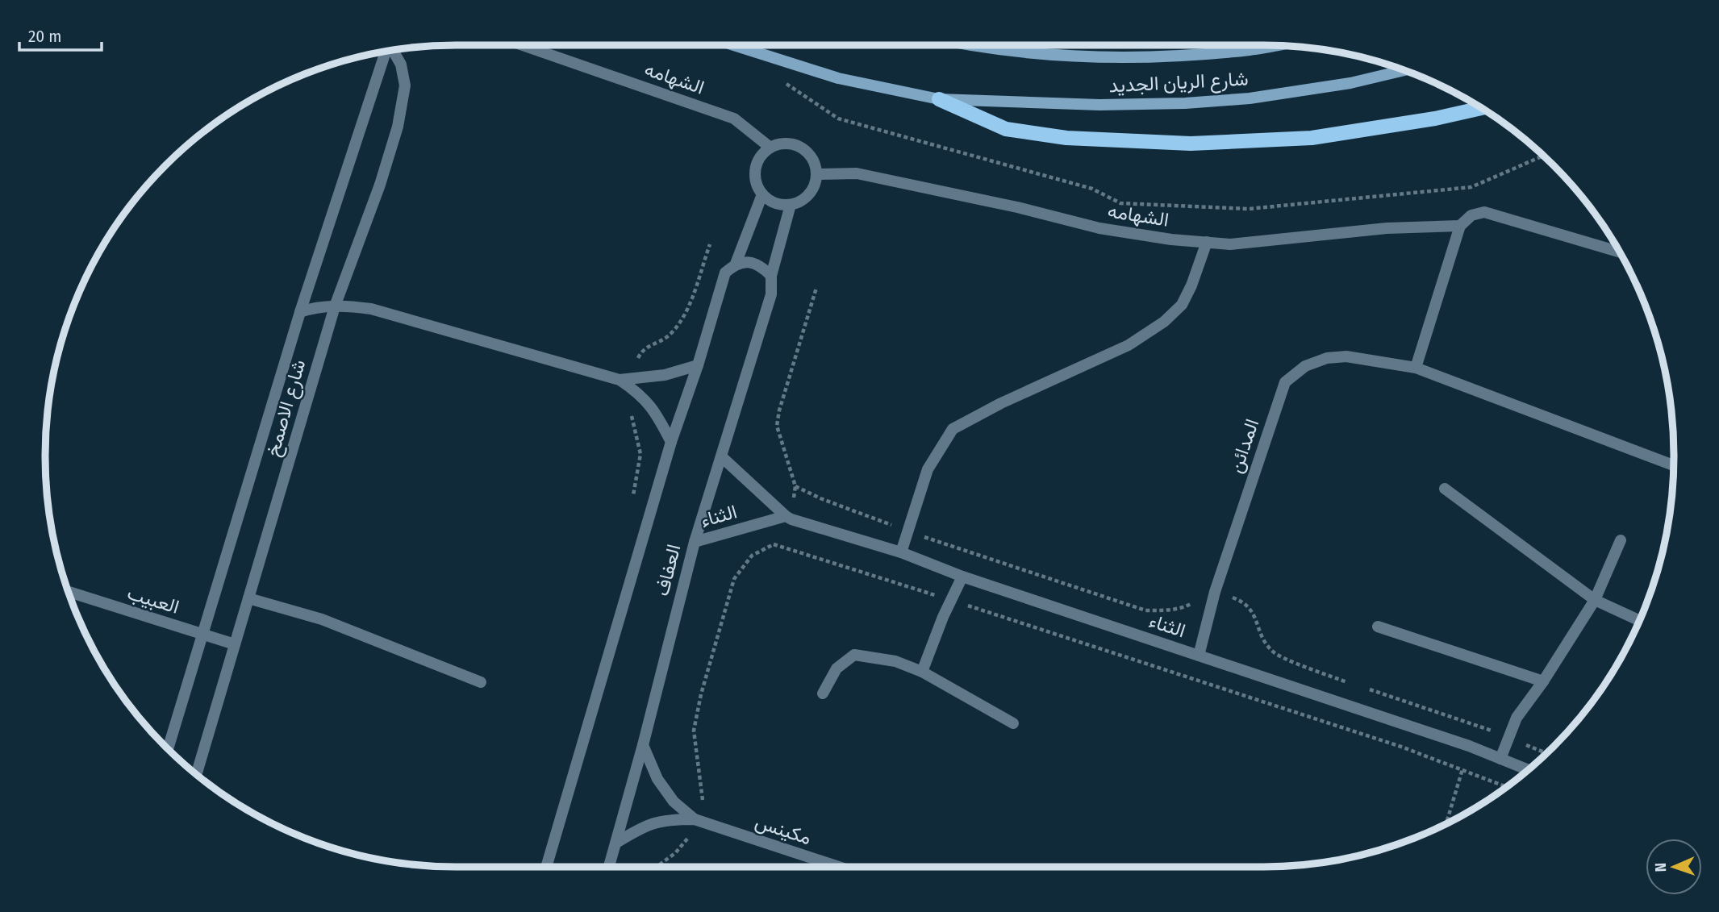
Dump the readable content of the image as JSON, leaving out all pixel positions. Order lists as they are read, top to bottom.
{
  "streets": {
    "main road": ["شارع الريان الجديد"],
    "street": [
      "الشهامه",
      "شارع الاصمخ",
      "المدائن",
      "الثناء",
      "العفاف",
      "العبيب",
      "مكينس"
    ]
  },
  "crossings": [
    ["الشهامه", "العفاف"],
    ["شارع الاصمخ", "العبيب"],
    ["المدائن", "الثناء"],
    ["الثناء", "العفاف"],
    ["العفاف", "مكينس"]
  ],
  "scale_bar": "20 m",
  "north": "left"
}
